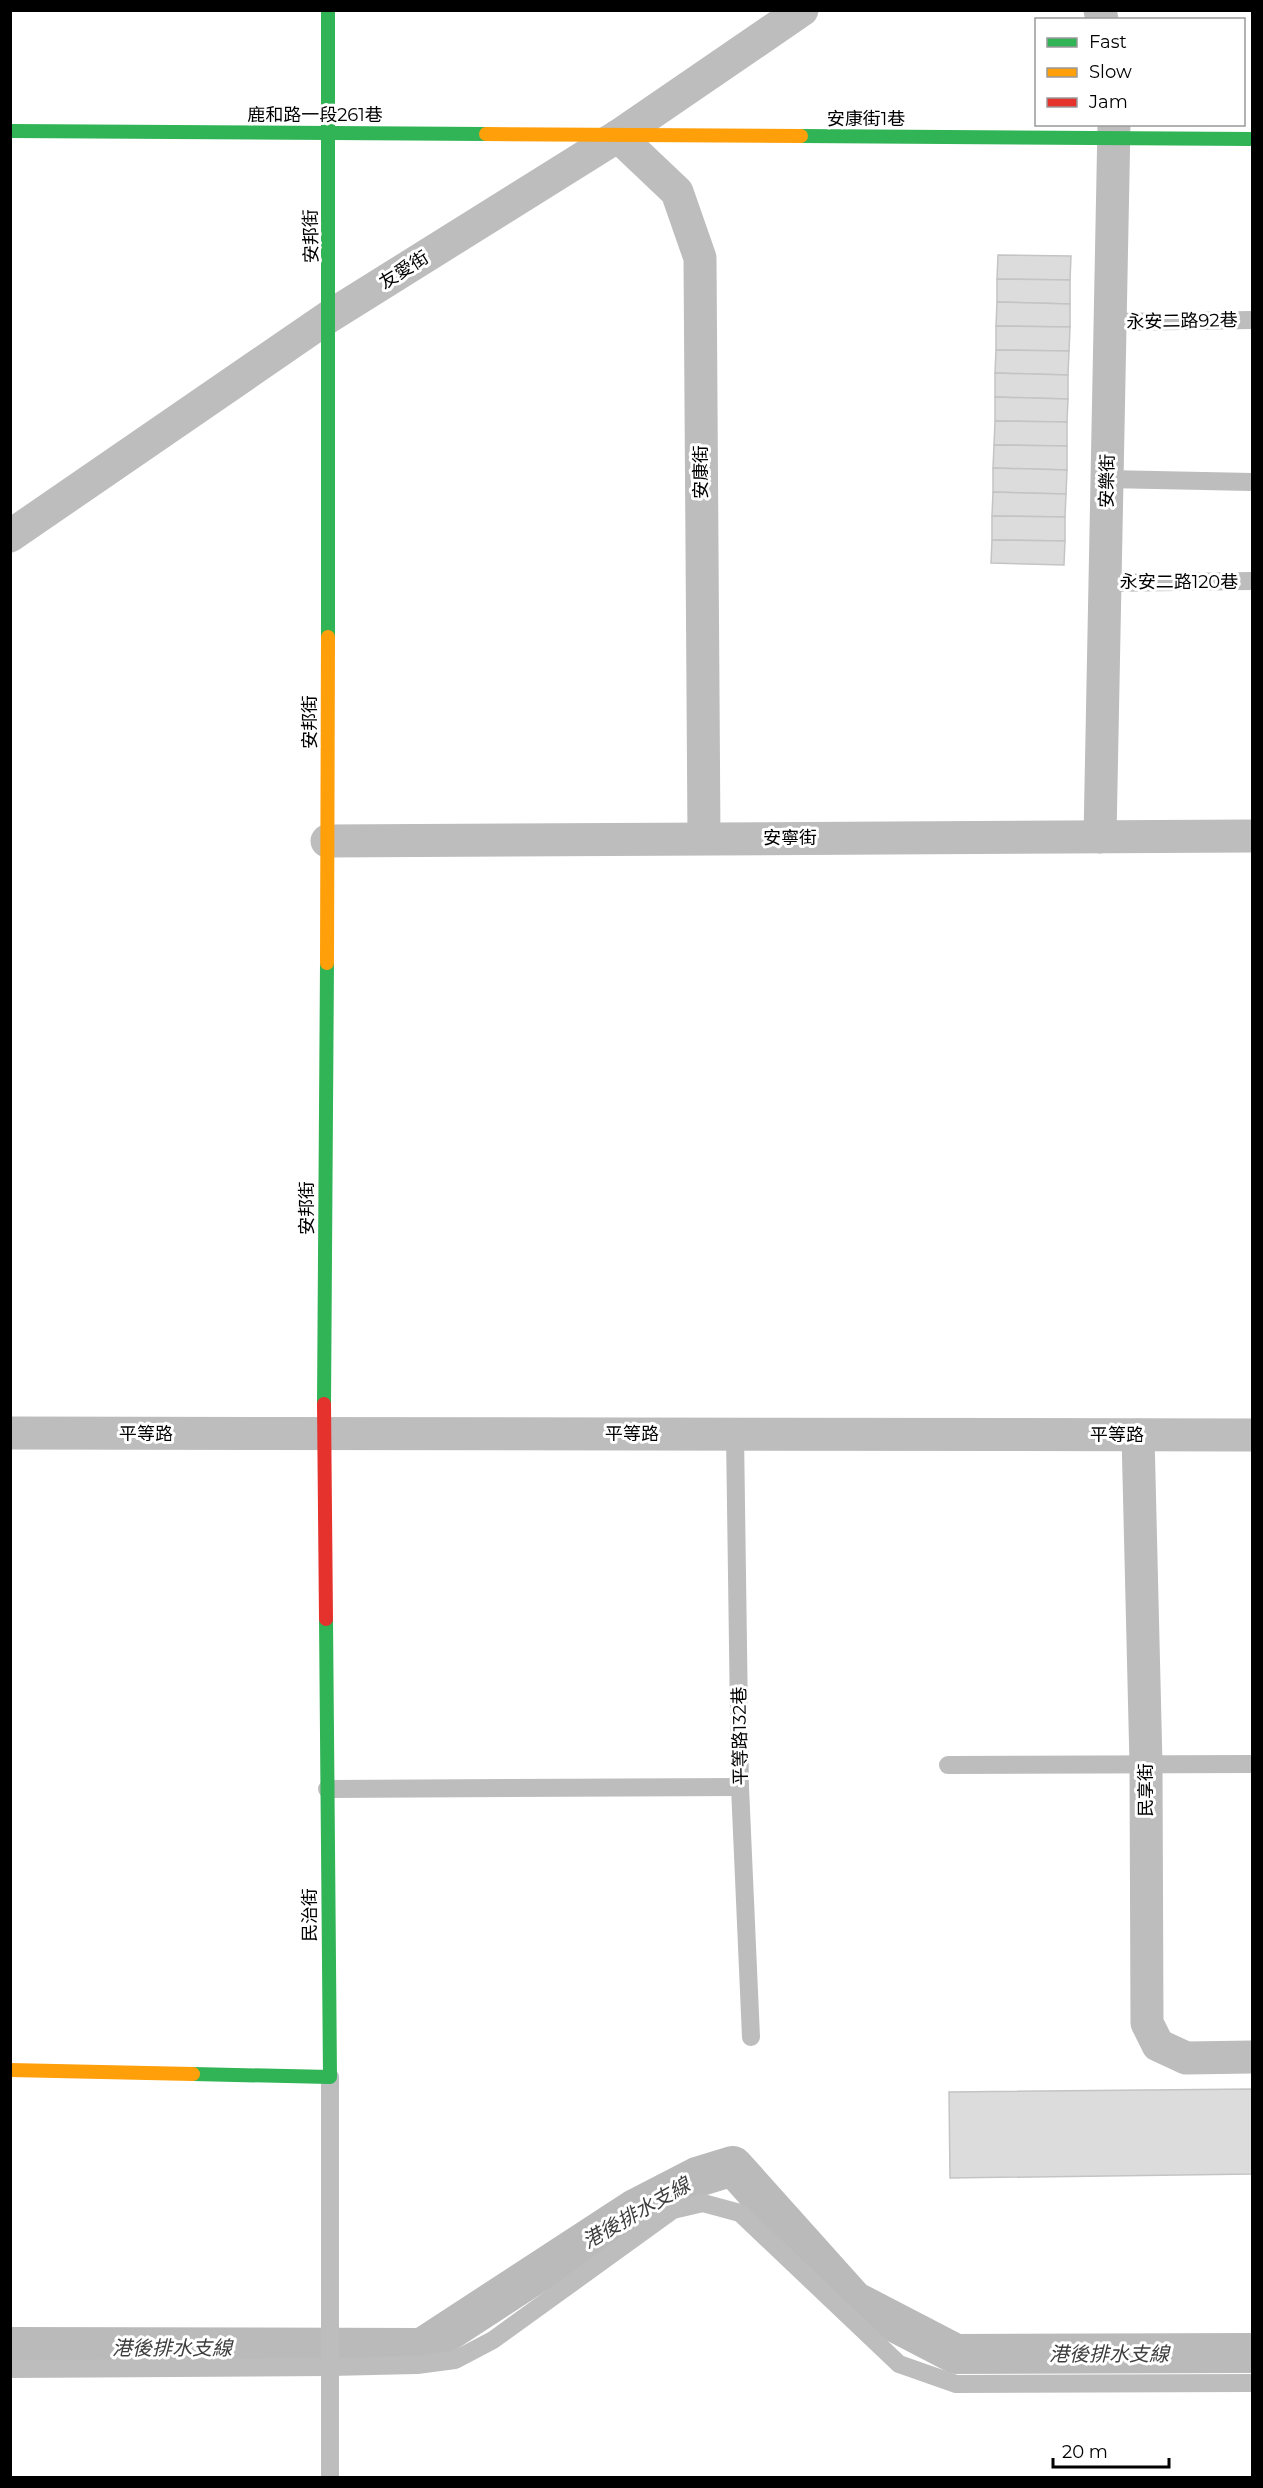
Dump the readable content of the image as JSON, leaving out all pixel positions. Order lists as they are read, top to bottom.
{
  "streets": {
    "street": [
      "鹿和路一段261巷",
      "安康街1巷",
      "安邦街",
      "友愛街",
      "安康街",
      "安樂街",
      "安寧街",
      "平等路",
      "民享街",
      "民治街"
    ],
    "lane": ["永安二路92巷", "永安二路120巷", "平等路132巷"]
  },
  "crossings": [
    ["鹿和路一段261巷", "安康街1巷"],
    ["鹿和路一段261巷", "安邦街"],
    ["鹿和路一段261巷", "友愛街"],
    ["鹿和路一段261巷", "安康街"],
    ["安康街1巷", "友愛街"],
    ["安康街1巷", "安康街"],
    ["安康街1巷", "安樂街"],
    ["安邦街", "友愛街"],
    ["安邦街", "安寧街"],
    ["安邦街", "平等路"],
    ["安邦街", "民治街"],
    ["友愛街", "安康街"],
    ["永安二路92巷", "安樂街"],
    ["安康街", "安寧街"],
    ["安樂街", "永安二路120巷"],
    ["安樂街", "安寧街"],
    ["平等路", "平等路132巷"],
    ["平等路", "民享街"],
    ["平等路", "民治街"]
  ],
  "water": ["港後排水支線"],
  "legend": ["Fast", "Slow", "Jam"],
  "scale_bar": "20 m"
}
